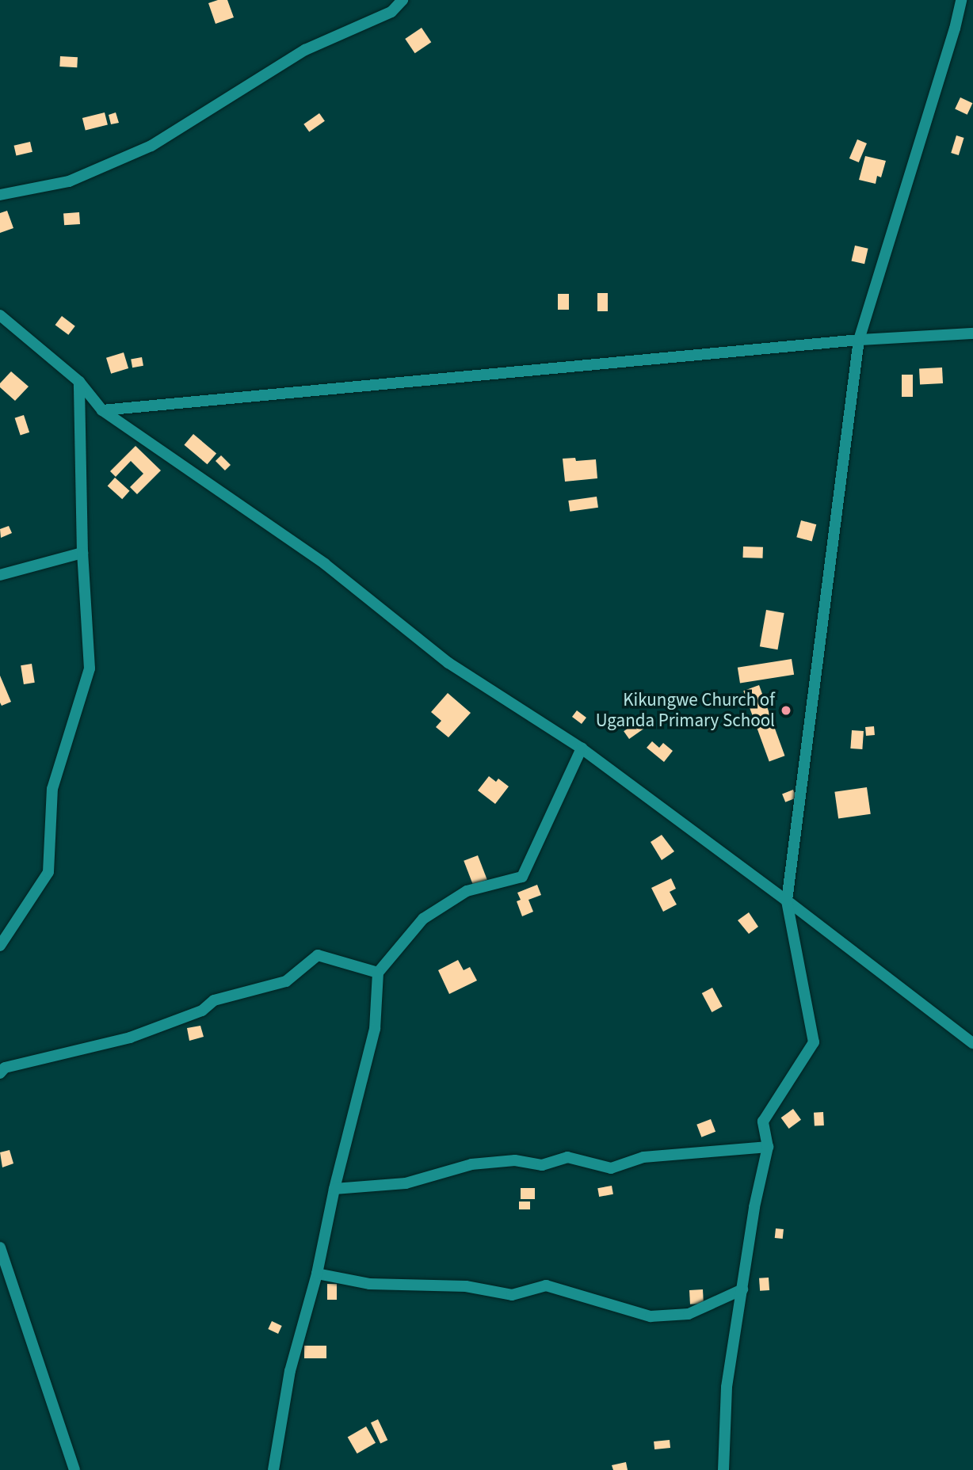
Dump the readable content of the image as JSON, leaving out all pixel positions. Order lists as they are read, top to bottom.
{
  "places": ["Kikungwe Church of Uganda Primary School"]
}
